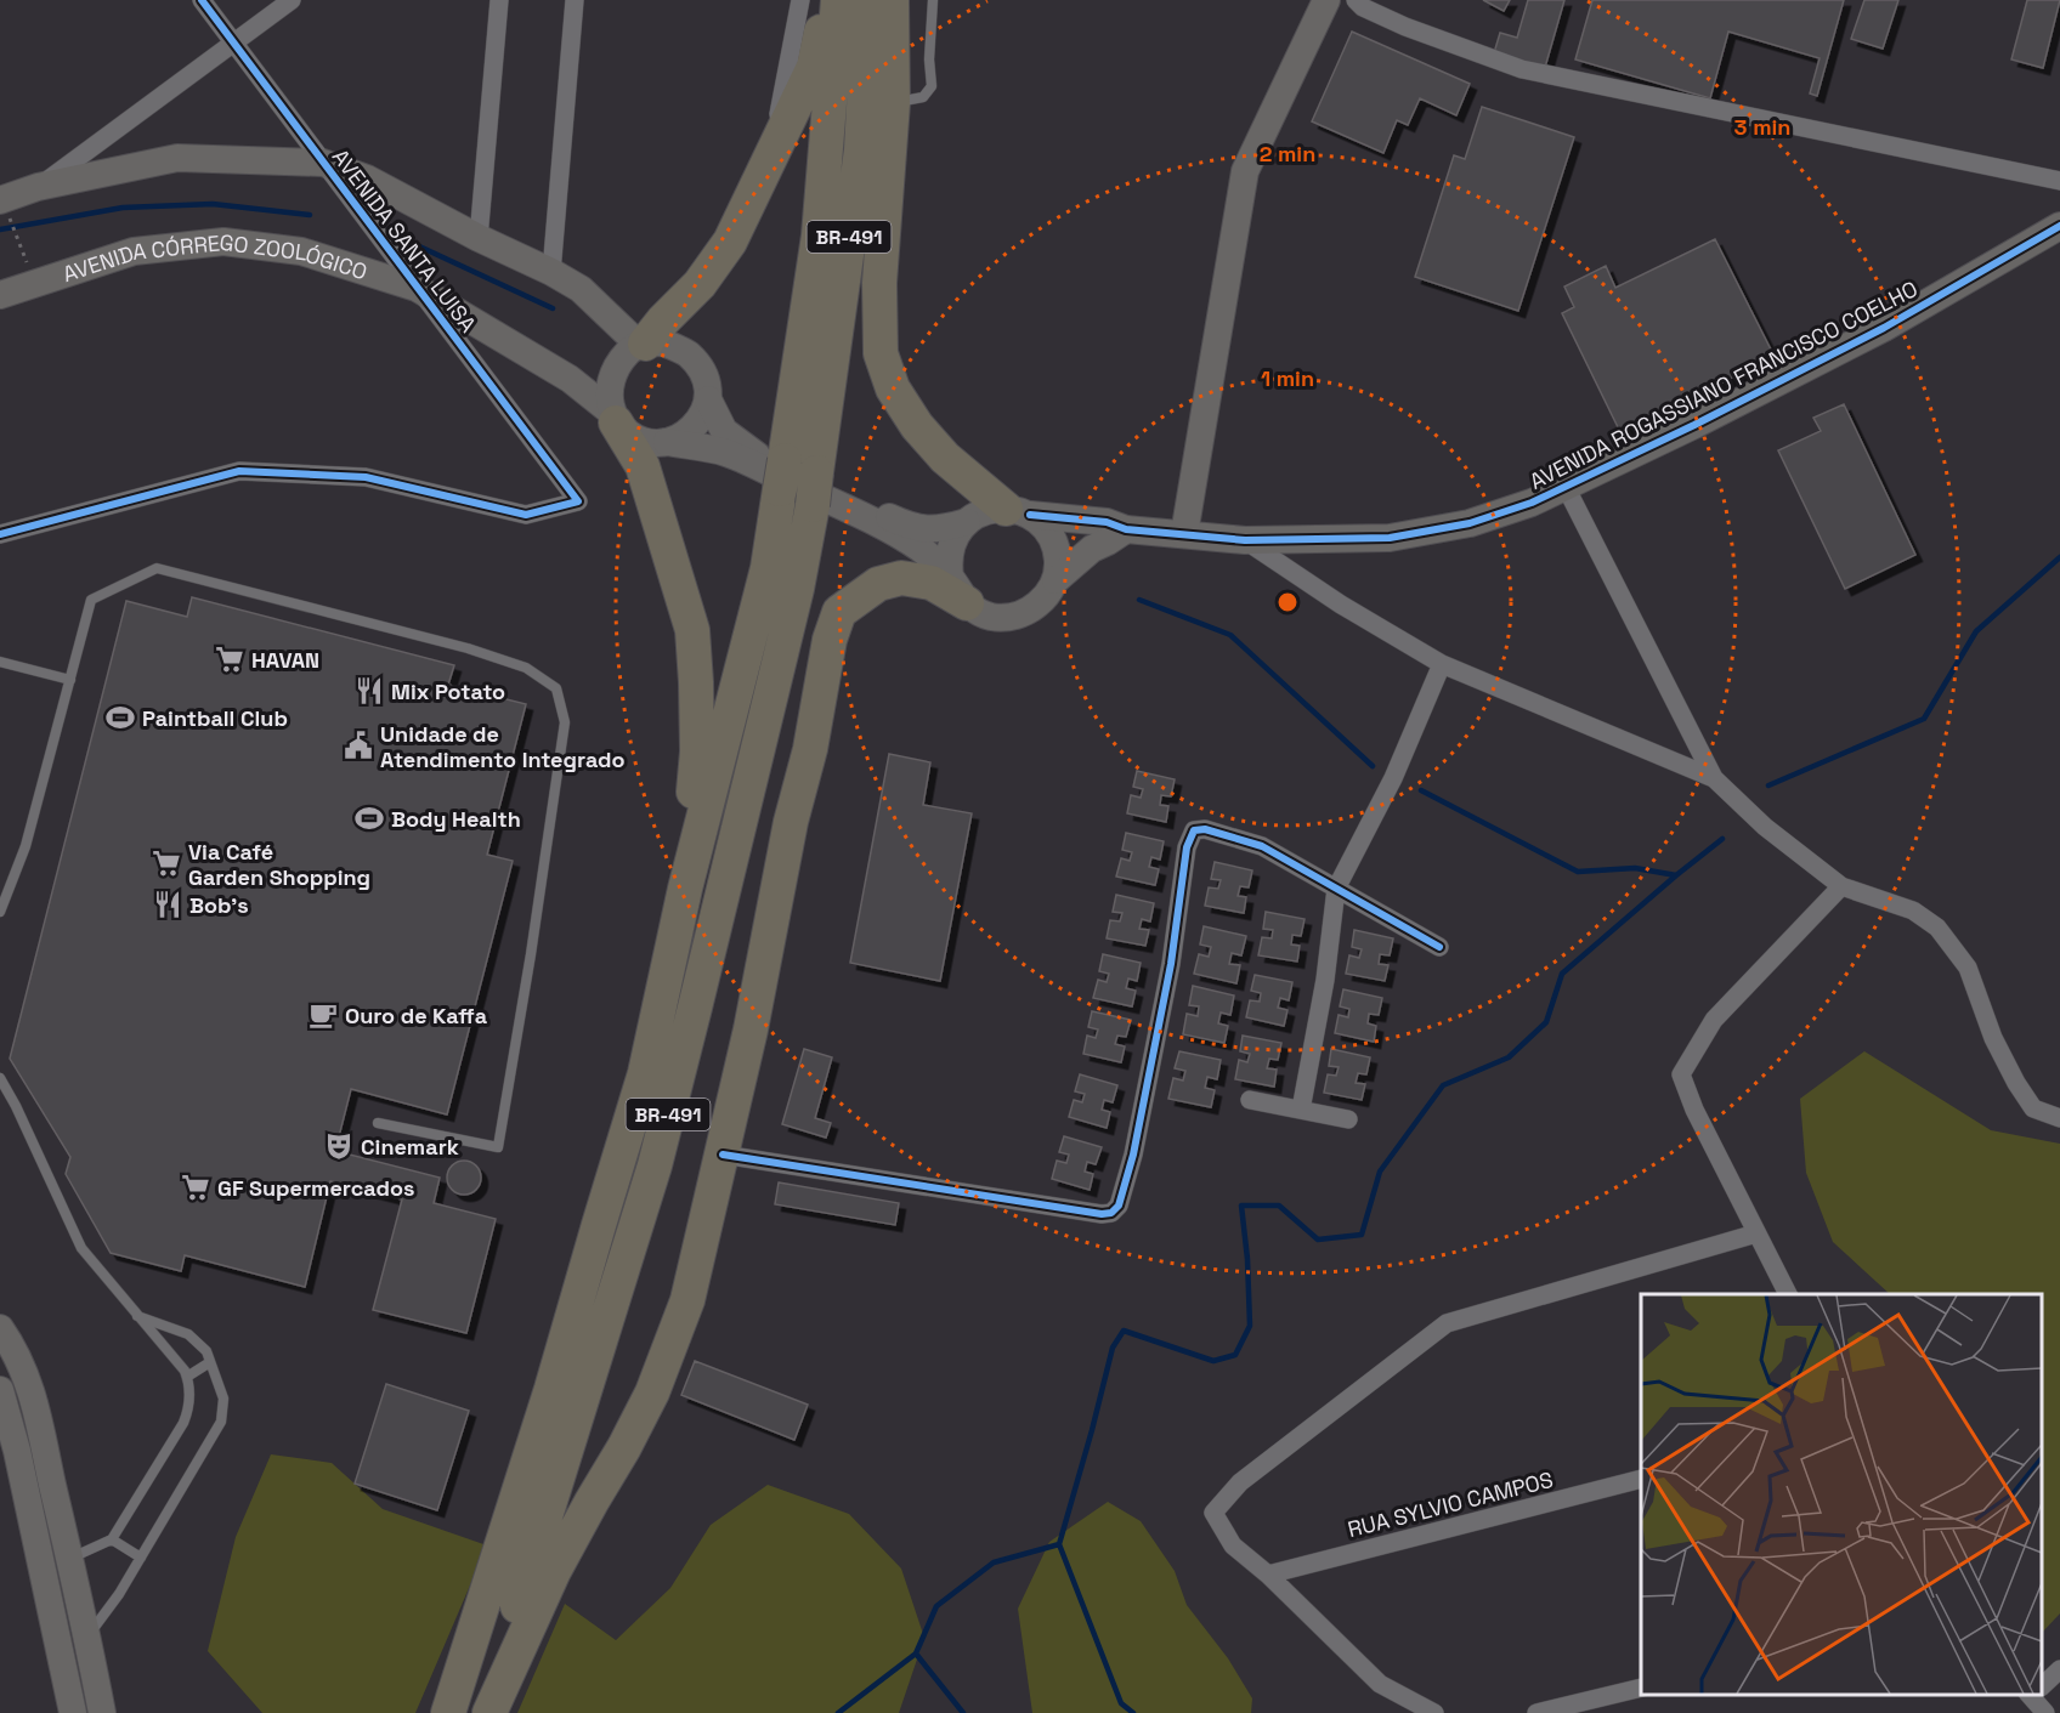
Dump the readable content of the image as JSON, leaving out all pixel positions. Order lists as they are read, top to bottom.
{
  "streets": {
    "highway": ["BR-491"],
    "main road": ["AVENIDA CÓRREGO ZOOLÓGICO", "AVENIDA ROGASSIANO FRANCISCO COELHO"],
    "street": ["AVENIDA SANTA LUISA", "RUA SYLVIO CAMPOS"]
  },
  "crossings": [
    ["AVENIDA SANTA LUISA", "AVENIDA CÓRREGO ZOOLÓGICO"]
  ],
  "places": {
    "supermarket": ["HAVAN", "Via Café Garden Shopping", "GF Supermercados"],
    "restaurant": ["Mix Potato", "Bob's"],
    "sports": ["Paintball Club", "Body Health"],
    "public building": ["Unidade de Atendimento Integrado"],
    "cafe": ["Ouro de Kaffa"],
    "theatre": ["Cinemark"]
  },
  "rings": ["3 min", "2 min", "1 min"]
}
